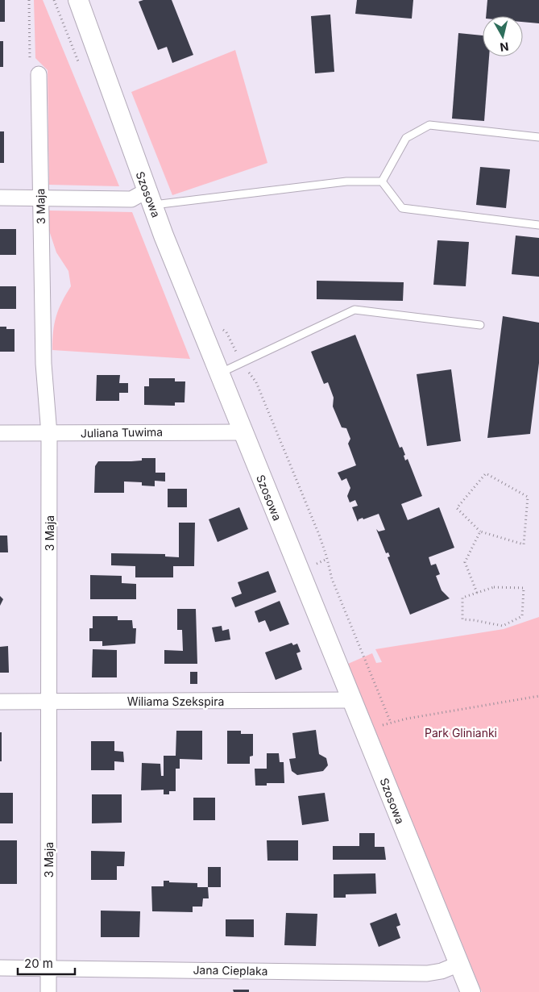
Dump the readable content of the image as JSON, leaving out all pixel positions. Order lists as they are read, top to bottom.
{
  "streets": {
    "street": [
      "Szosowa",
      "3 Maja",
      "Juliana Tuwima",
      "Wiliama Szekspira",
      "Jana Cieplaka"
    ]
  },
  "crossings": [
    ["Szosowa", "Juliana Tuwima"],
    ["Szosowa", "Wiliama Szekspira"],
    ["Szosowa", "Jana Cieplaka"],
    ["3 Maja", "Juliana Tuwima"],
    ["3 Maja", "Wiliama Szekspira"],
    ["3 Maja", "Jana Cieplaka"]
  ],
  "parks": ["Park Glinianki"],
  "scale_bar": "20 m",
  "north": "bottom"
}
